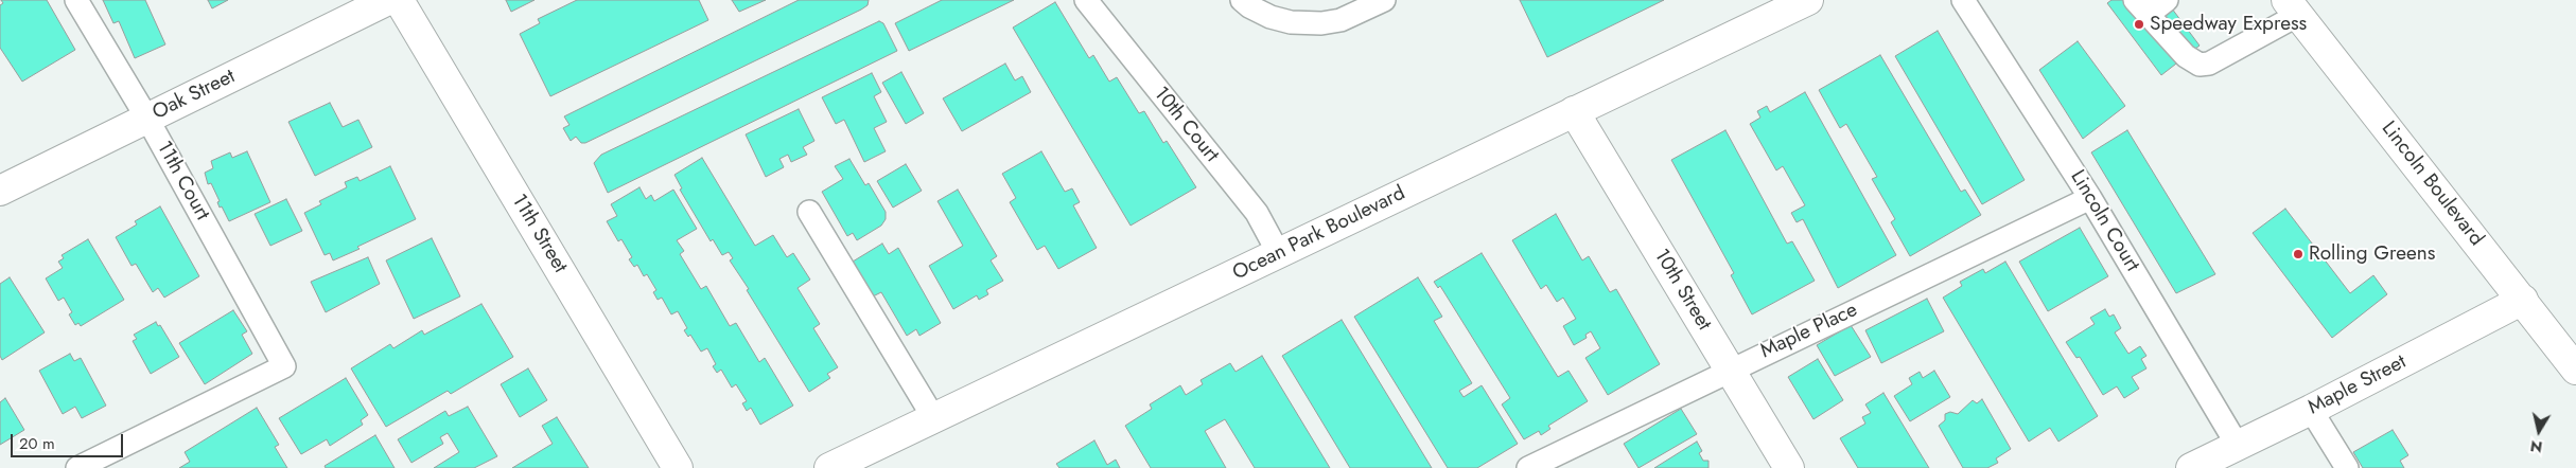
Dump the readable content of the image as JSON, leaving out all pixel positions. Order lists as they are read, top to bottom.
{
  "streets": {
    "main road": [
      "Oak Street",
      "Lincoln Boulevard",
      "11th Street",
      "Ocean Park Boulevard",
      "10th Street",
      "Maple Street"
    ],
    "lane": [
      "10th Court",
      "11th Court",
      "Lincoln Court",
      "Maple Place"
    ]
  },
  "crossings": [
    ["Oak Street", "11th Court"],
    ["10th Court", "Ocean Park Boulevard"],
    ["Lincoln Boulevard", "Maple Street"],
    ["Lincoln Court", "Maple Place"],
    ["Lincoln Court", "Maple Street"],
    ["Ocean Park Boulevard", "10th Street"],
    ["10th Street", "Maple Place"]
  ],
  "places": ["Speedway Express", "Rolling Greens"],
  "scale_bar": "20 m",
  "north": "bottom"
}
